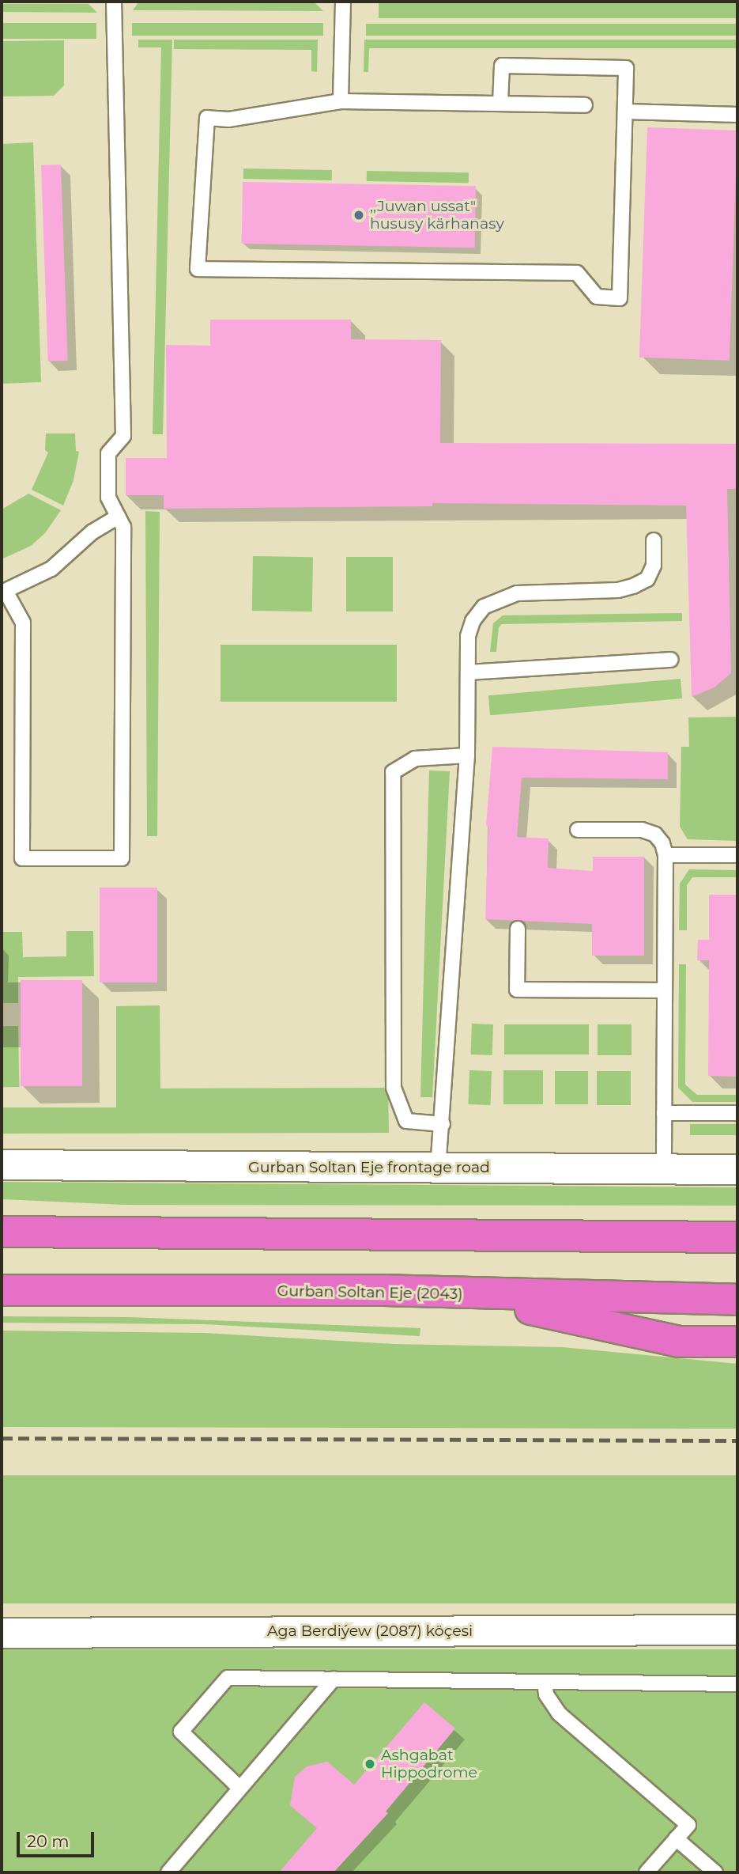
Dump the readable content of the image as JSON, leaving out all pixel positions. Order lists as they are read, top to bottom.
{
  "streets": {
    "highway": ["Gurban Soltan Eje (2043)"],
    "street": ["Gurban Soltan Eje frontage road", "Aga Berdiýew (2087) köçesi"]
  },
  "places": [",,Juwan ussat\" hususy kärhanasy", "Ashgabat Hippodrome"],
  "scale_bar": "20 m"
}
